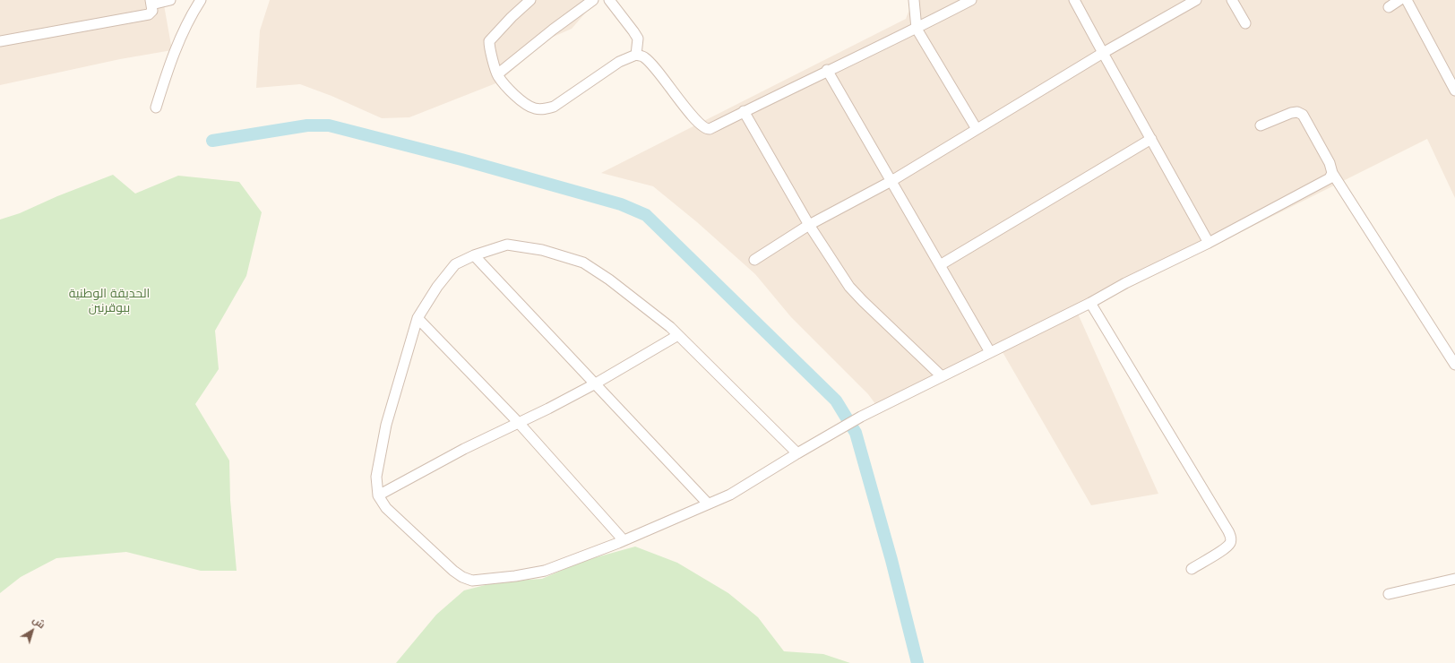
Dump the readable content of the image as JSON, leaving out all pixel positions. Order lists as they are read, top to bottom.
{
  "parks": ["الحديقة الوطنية ببوقرنين"],
  "north": "top right"
}
